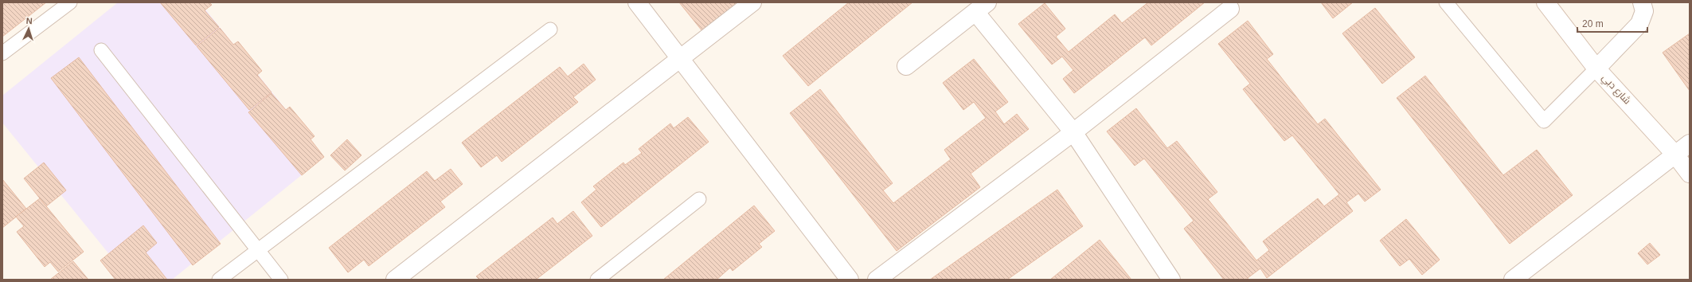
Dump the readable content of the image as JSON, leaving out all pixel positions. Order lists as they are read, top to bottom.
{
  "streets": {
    "street": ["شارع دبي"]
  },
  "scale_bar": "20 m",
  "north": "top"
}
